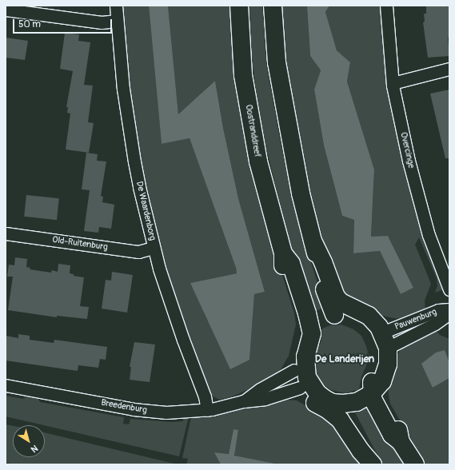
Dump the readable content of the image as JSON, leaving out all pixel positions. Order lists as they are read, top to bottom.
{
  "streets": {
    "main road": ["Oostranddreef"],
    "street": [
      "Overcinge",
      "De Waardenborg",
      "Old-Ruitenburg",
      "Pauwenburg",
      "Breedenburg"
    ]
  },
  "crossings": [
    ["Oostranddreef", "Breedenburg"],
    ["De Waardenborg", "Old-Ruitenburg"],
    ["De Waardenborg", "Breedenburg"]
  ],
  "districts": ["De Landerijen"],
  "scale_bar": "50 m",
  "north": "bottom right"
}
